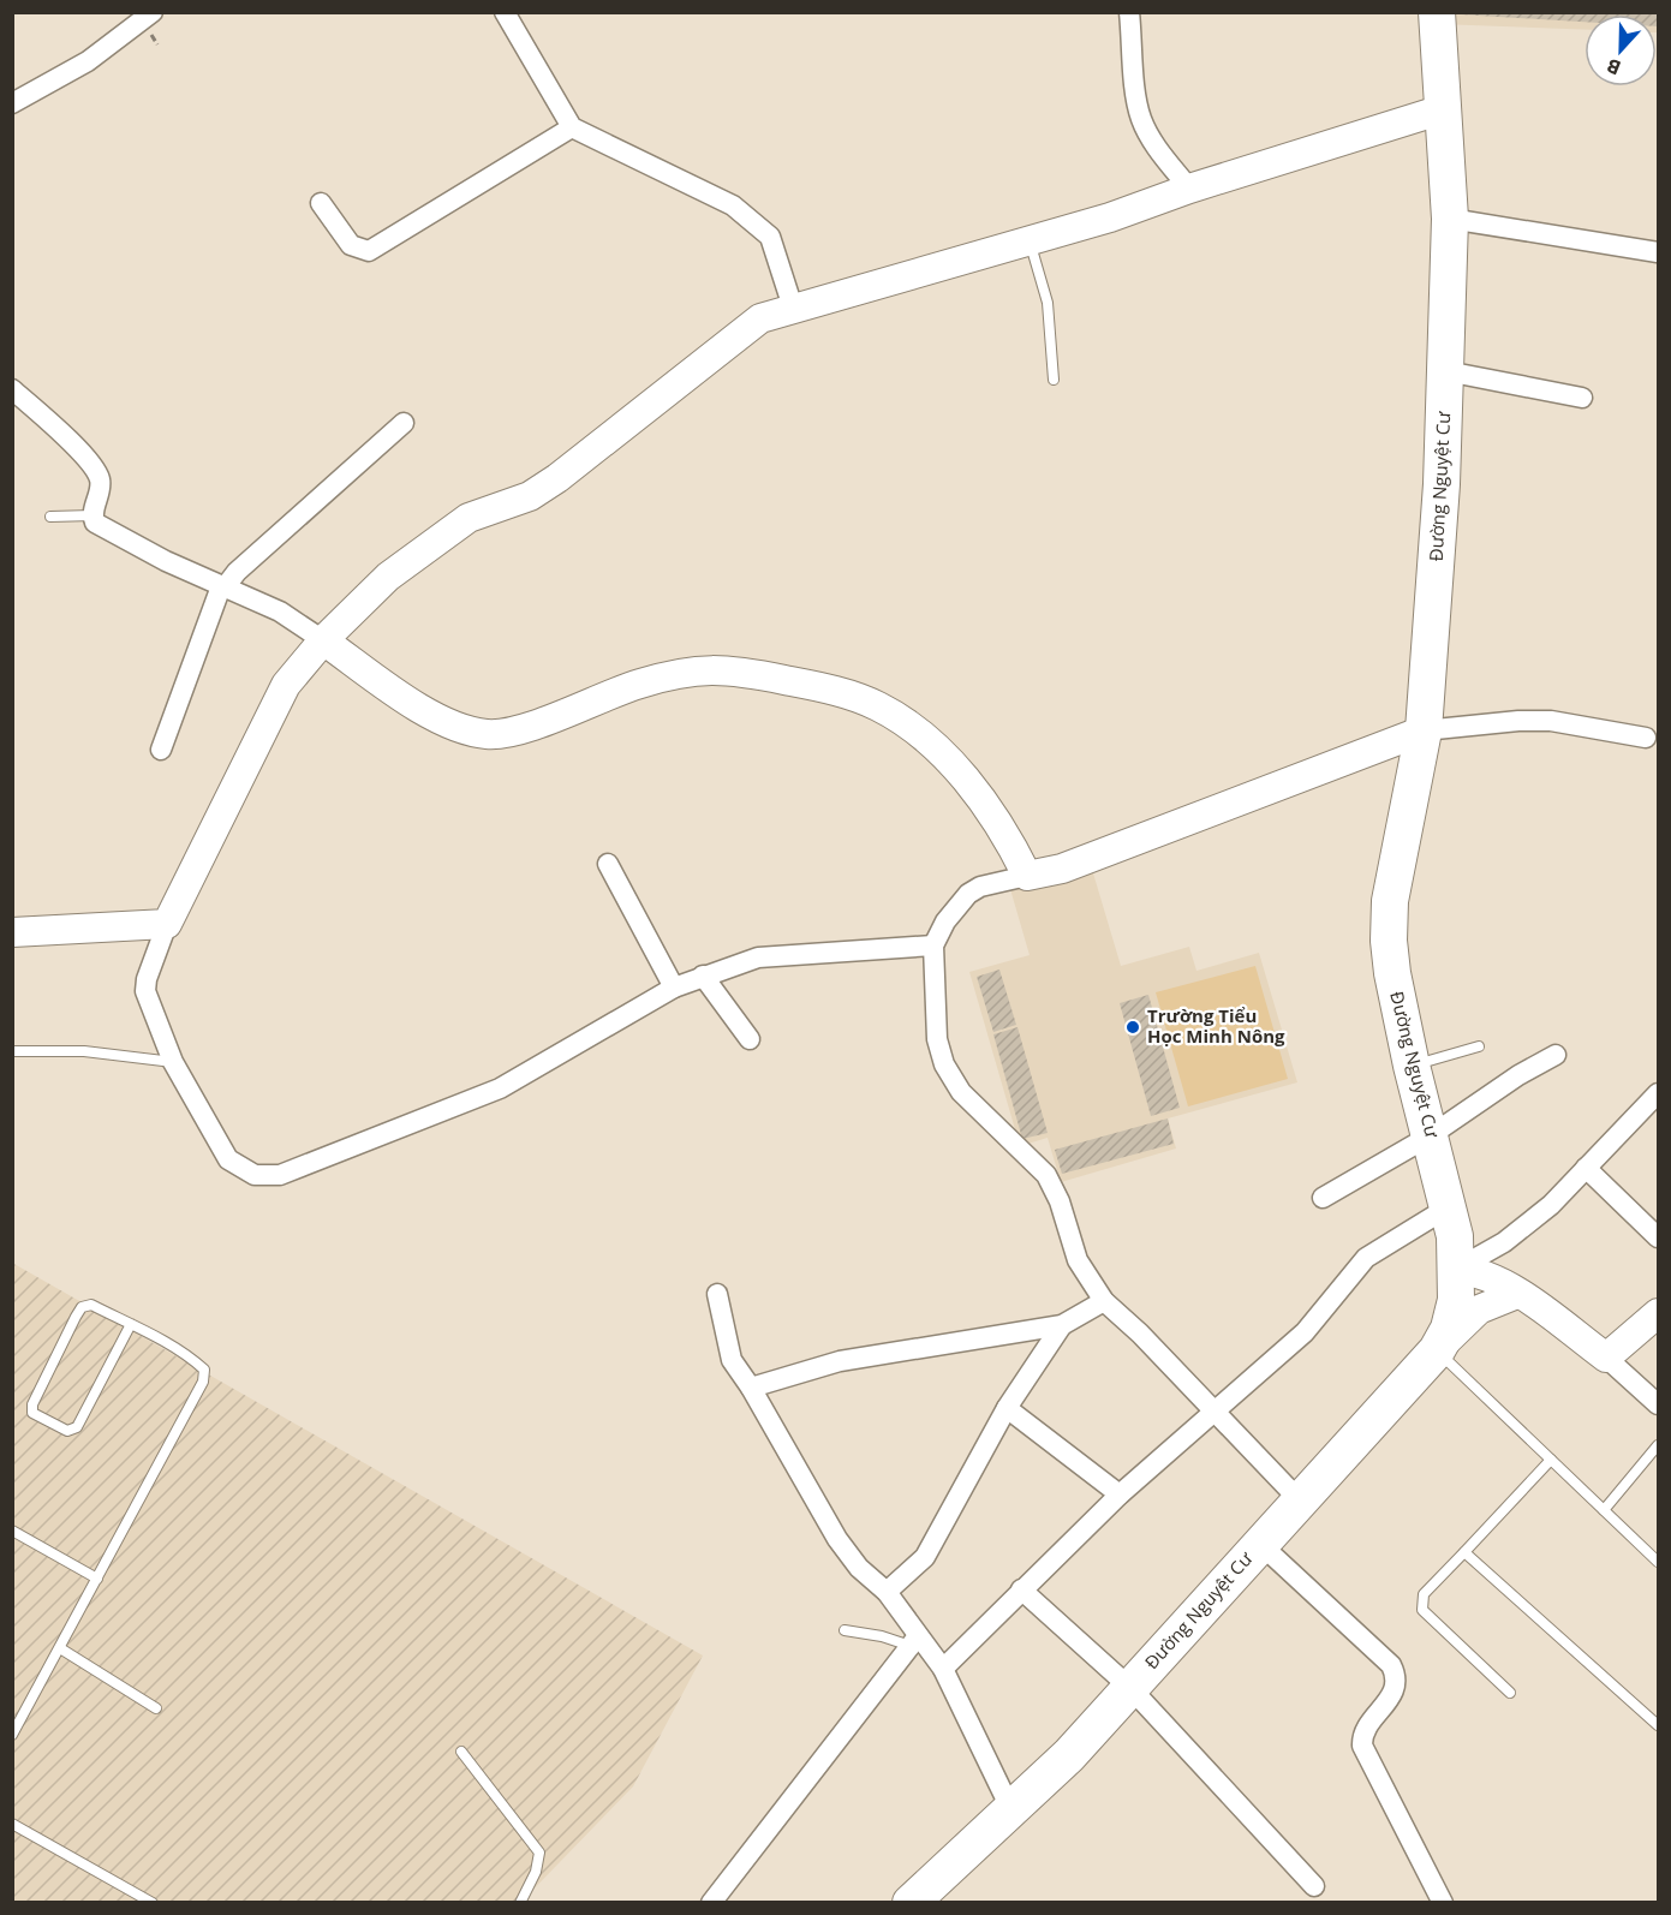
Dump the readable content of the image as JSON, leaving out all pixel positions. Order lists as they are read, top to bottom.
{
  "streets": {
    "highway": ["Đường Nguyệt Cư"]
  },
  "places": ["Trường Tiểu Học Minh Nông"],
  "north": "bottom"
}
